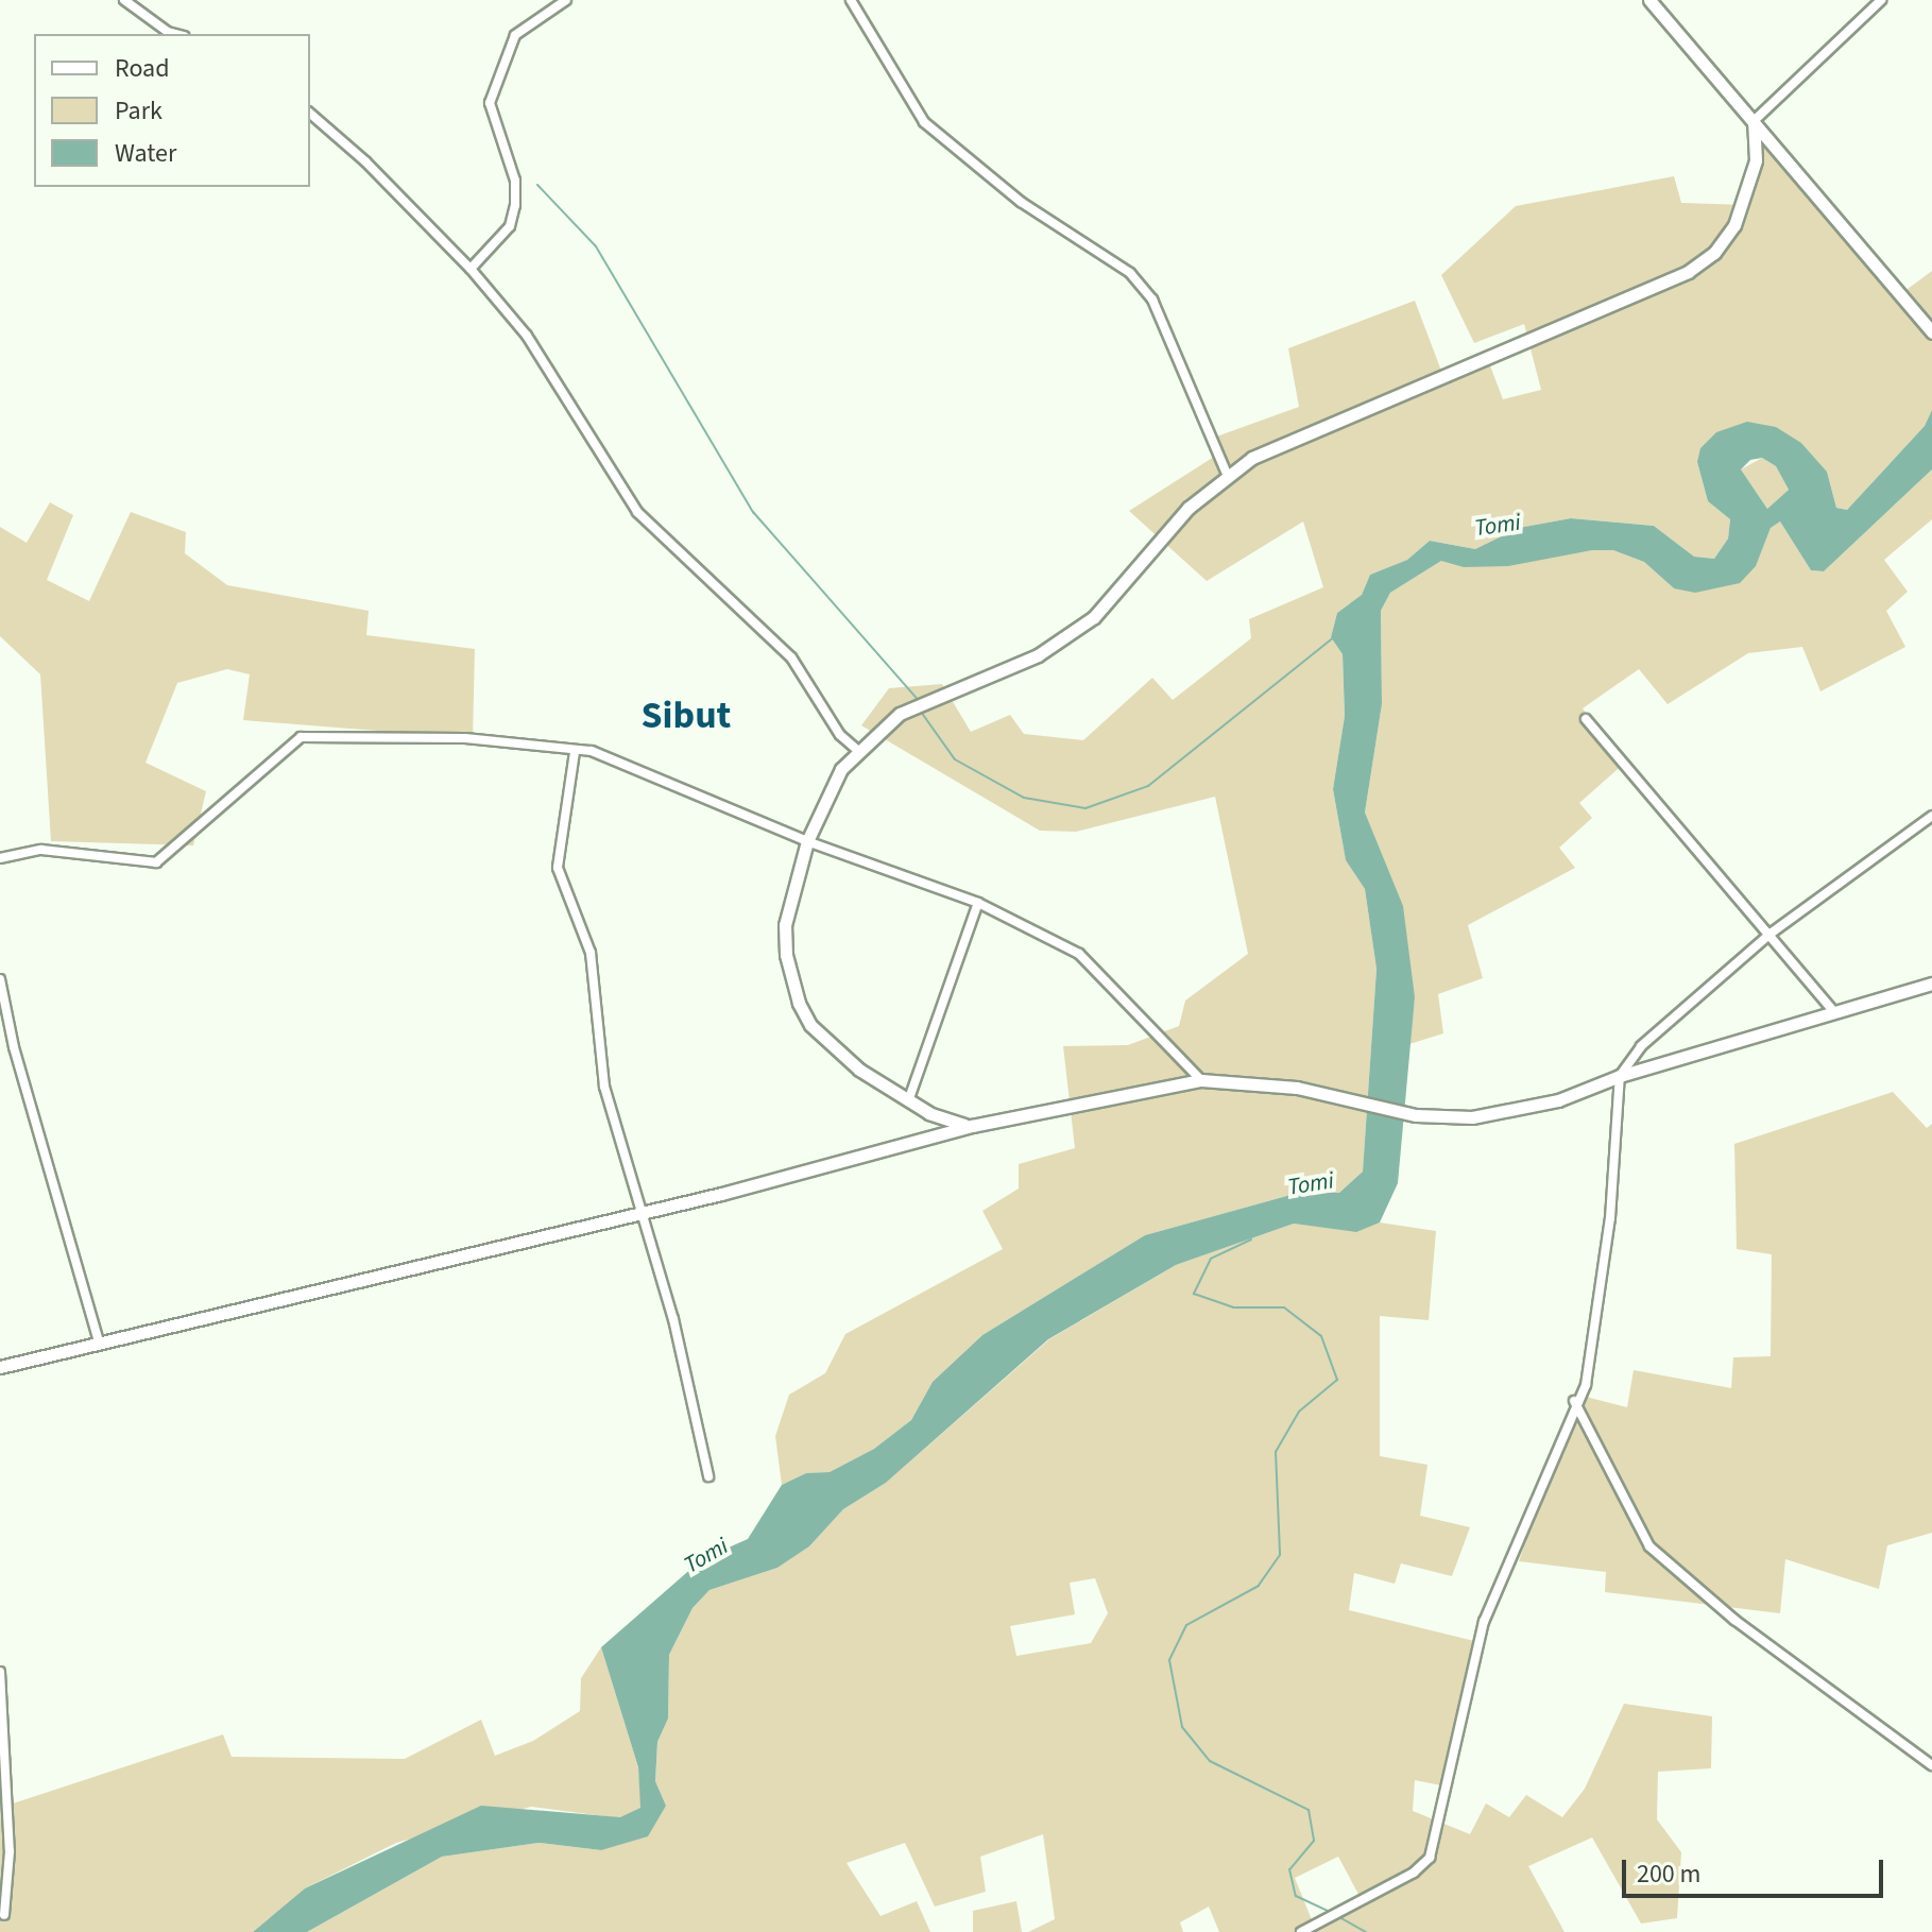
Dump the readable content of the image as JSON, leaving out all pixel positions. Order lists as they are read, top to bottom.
{
  "districts": ["Sibut"],
  "water": ["Tomi"],
  "legend": ["Road", "Park", "Water"],
  "scale_bar": "200 m"
}
